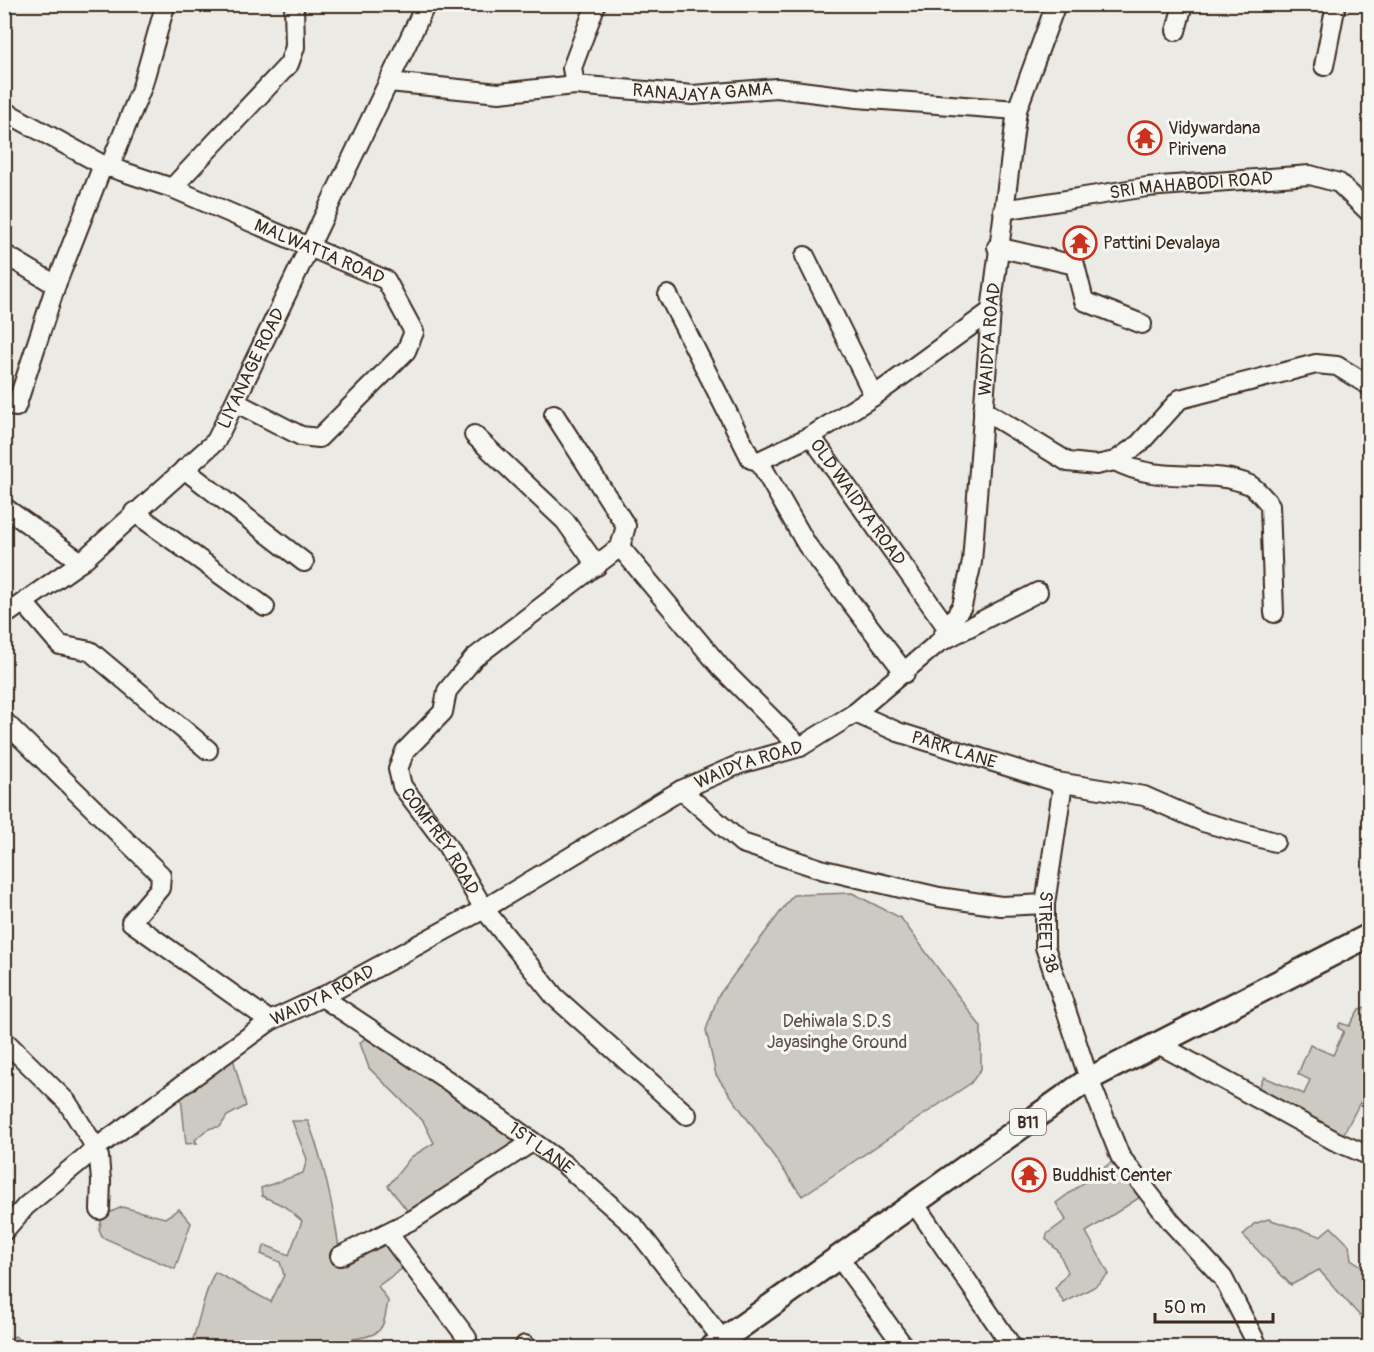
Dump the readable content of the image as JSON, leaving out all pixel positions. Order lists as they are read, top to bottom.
{
  "streets": {
    "main road": ["B11"],
    "street": [
      "RANAJAYA GAMA",
      "SRI MAHABODI ROAD",
      "MALWATTA ROAD",
      "WAIDYA ROAD",
      "LIYANAGE ROAD",
      "OLD WAIDYA ROAD",
      "PARK LANE",
      "COMFREY ROAD",
      "STREET 38",
      "1ST LANE"
    ]
  },
  "crossings": [
    ["RANAJAYA GAMA", "WAIDYA ROAD"],
    ["RANAJAYA GAMA", "LIYANAGE ROAD"],
    ["SRI MAHABODI ROAD", "WAIDYA ROAD"],
    ["MALWATTA ROAD", "LIYANAGE ROAD"],
    ["WAIDYA ROAD", "OLD WAIDYA ROAD"],
    ["WAIDYA ROAD", "PARK LANE"],
    ["WAIDYA ROAD", "COMFREY ROAD"],
    ["WAIDYA ROAD", "1ST LANE"],
    ["PARK LANE", "STREET 38"],
    ["STREET 38", "B11"],
    ["B11", "1ST LANE"]
  ],
  "parks": ["Dehiwala S.D.S Jayasinghe Ground"],
  "places": {
    "temple": ["Vidywardana Pirivena", "Pattini Devalaya", "Buddhist Center"]
  },
  "scale_bar": "50 m"
}
